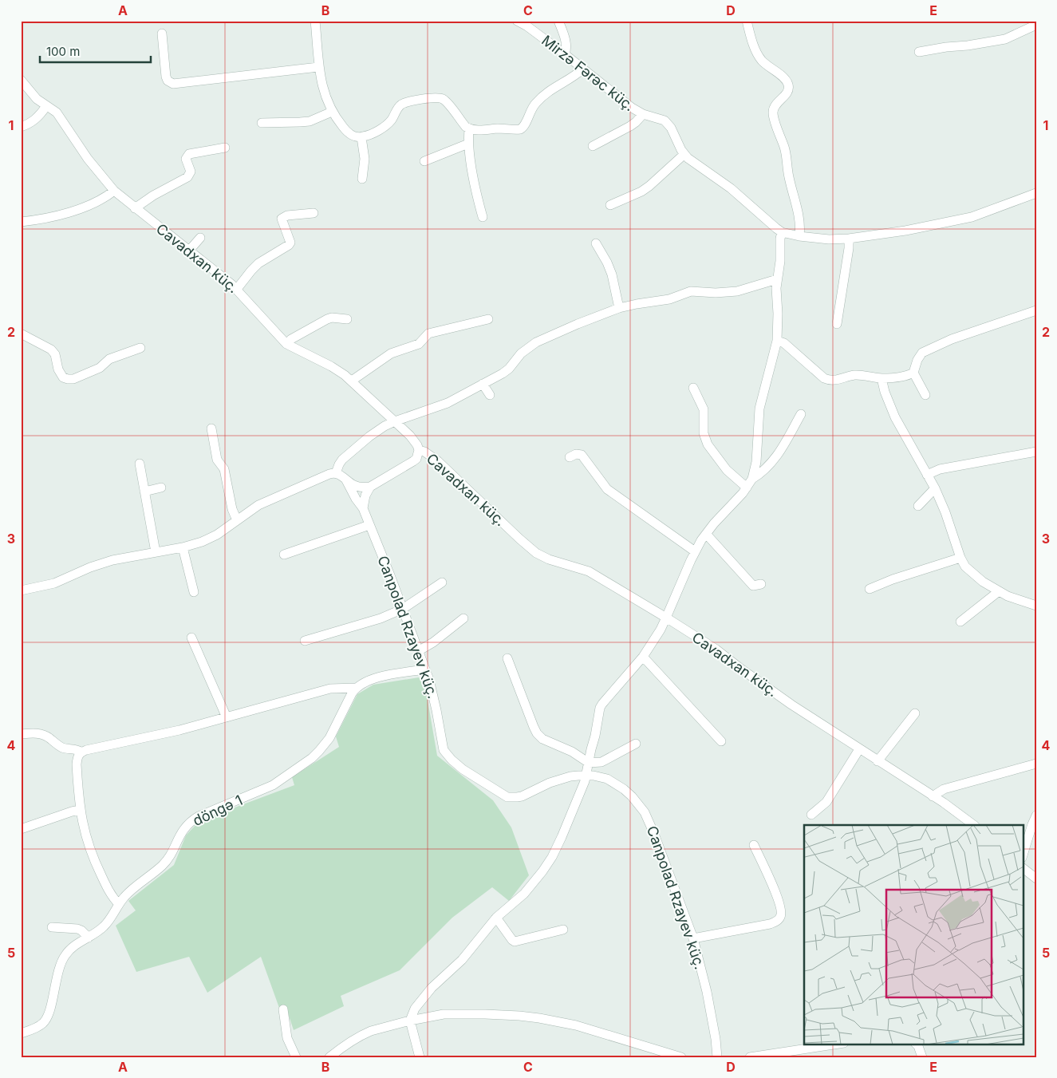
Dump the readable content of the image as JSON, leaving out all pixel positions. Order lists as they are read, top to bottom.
{
  "streets": {
    "street": [
      "Mirzə Fərəc küç.",
      "Cavadxan küç.",
      "Canpolad Rzayev küç.",
      "döngə 1"
    ]
  },
  "scale_bar": "100 m",
  "grid": {
    "columns": [
      "A",
      "B",
      "C",
      "D",
      "E"
    ],
    "rows": [
      "1",
      "2",
      "3",
      "4",
      "5"
    ]
  }
}
